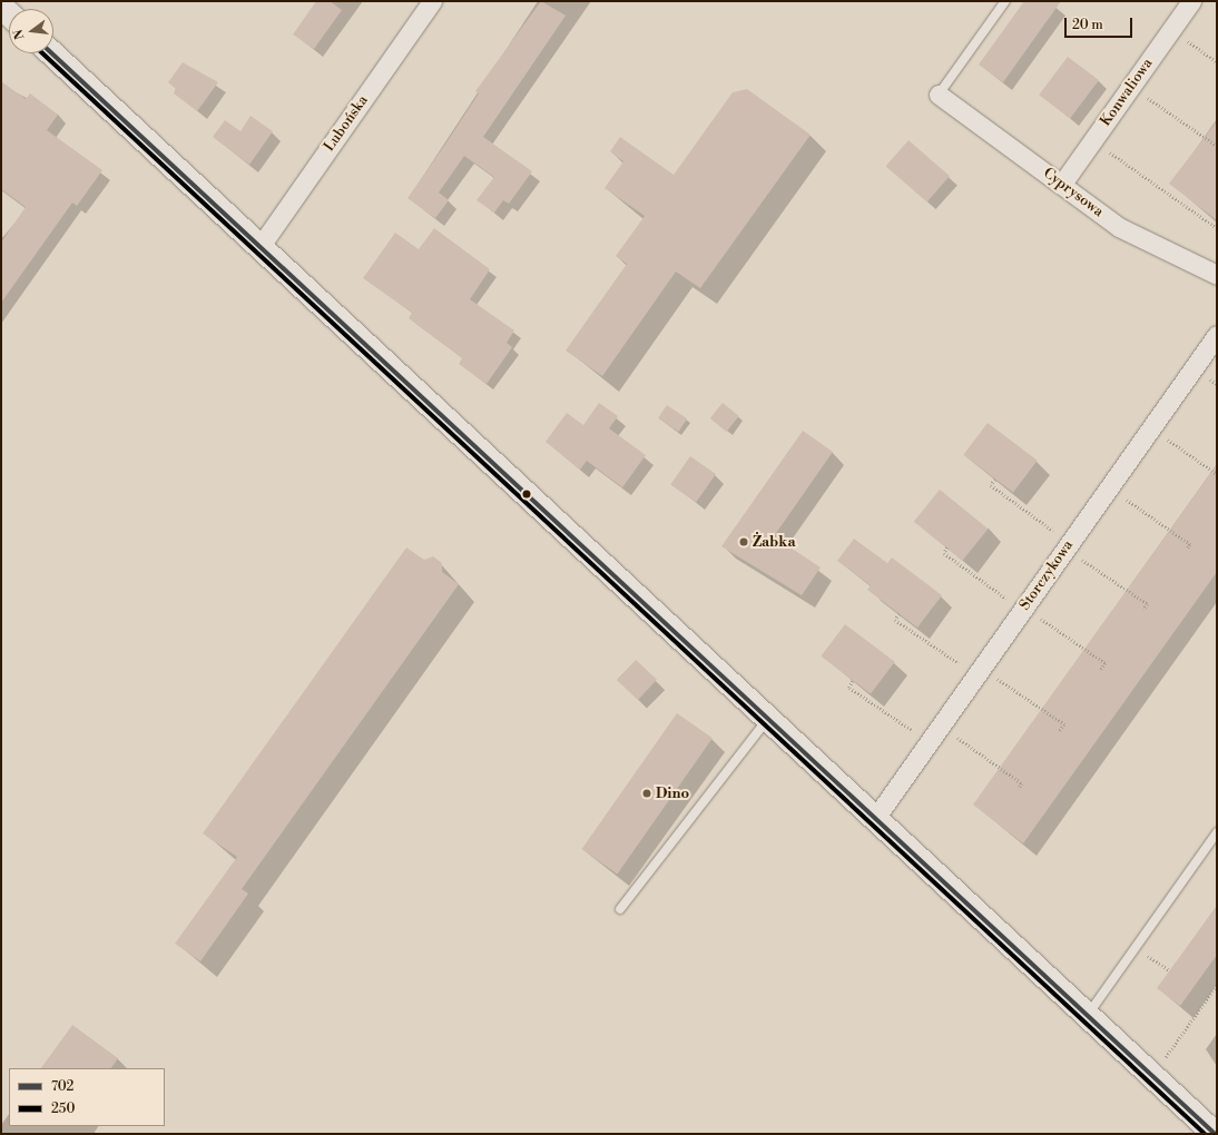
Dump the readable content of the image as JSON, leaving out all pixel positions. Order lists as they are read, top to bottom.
{
  "streets": {
    "street": [
      "Konwaliowa",
      "Lubońska",
      "Cyprysowa",
      "Storczykowa"
    ]
  },
  "crossings": [
    ["Konwaliowa", "Cyprysowa"]
  ],
  "places": ["Żabka", "Dino"],
  "lines": ["transit line 702", "transit line 250"],
  "legend": ["702", "250"],
  "scale_bar": "20 m",
  "north": "left"
}
